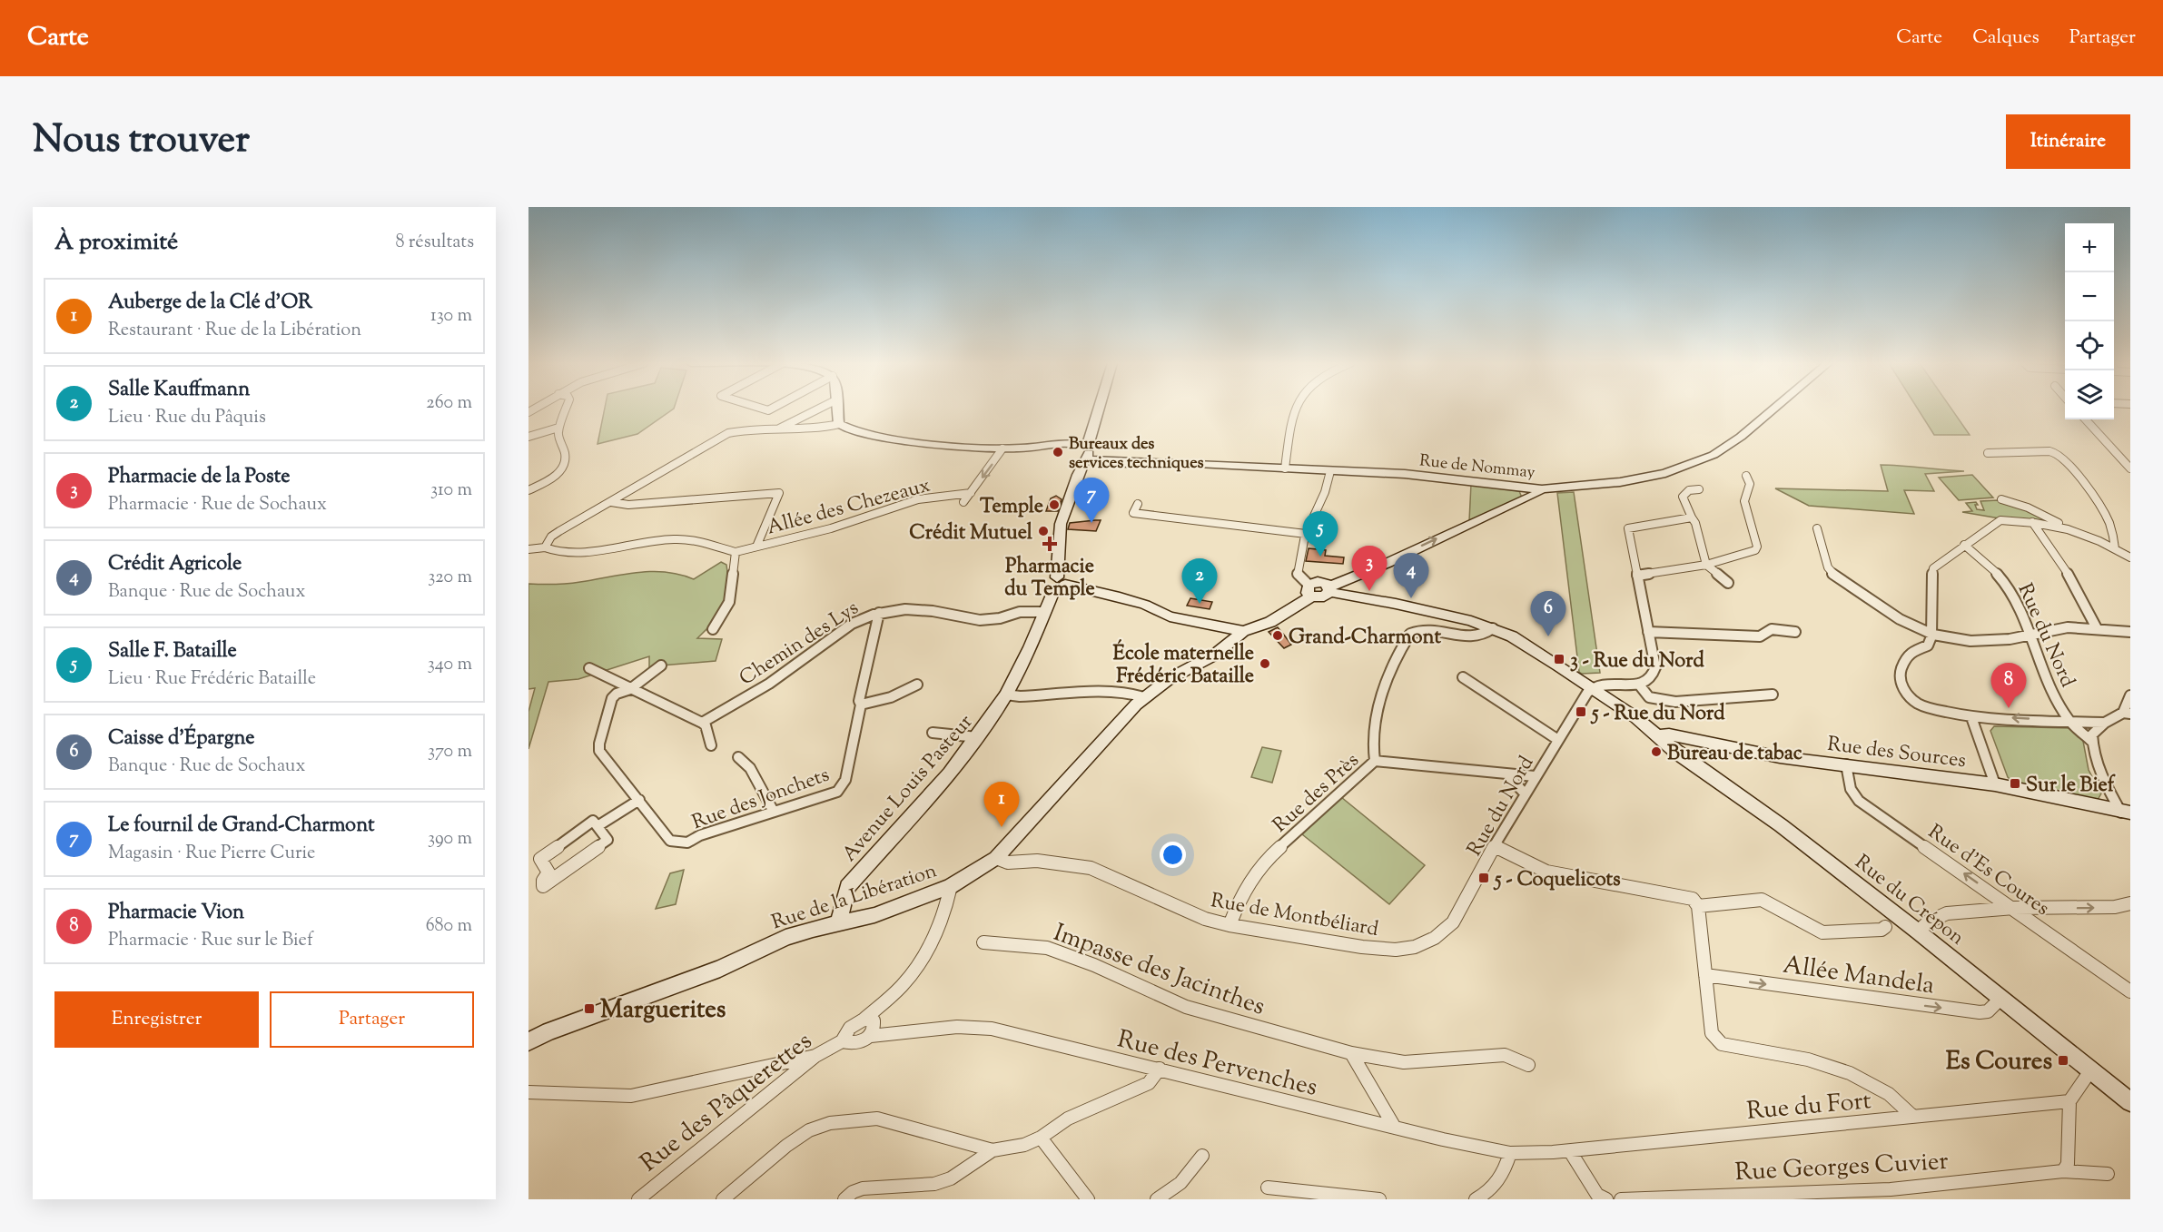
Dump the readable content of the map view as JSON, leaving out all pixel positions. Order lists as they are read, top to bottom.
{
  "streets": {
    "street": [
      "Rue de Nommay",
      "Allée des Chezeaux",
      "Rue du Nord",
      "Chemin des Lys",
      "Rue des Sources",
      "Avenue Louis Pasteur",
      "Rue des Près",
      "Rue des Jonchets",
      "Rue d'Es Coures",
      "Rue de la Libération",
      "Rue du Crépon",
      "Rue de Montbéliard",
      "Impasse des Jacinthes",
      "Allée Mandela",
      "Rue des Pervenches",
      "Rue des Pâquerettes",
      "Rue du Fort",
      "Rue Georges Cuvier"
    ]
  },
  "crossings": [
    ["Rue du Nord", "Rue du Crépon"],
    ["Rue du Nord", "Rue de Montbéliard"],
    ["Chemin des Lys", "Avenue Louis Pasteur"],
    ["Chemin des Lys", "Rue des Jonchets"],
    ["Rue des Sources", "Rue d'Es Coures"],
    ["Rue des Sources", "Rue du Crépon"],
    ["Avenue Louis Pasteur", "Rue de la Libération"],
    ["Rue des Près", "Rue du Crépon"],
    ["Rue des Près", "Rue de Montbéliard"],
    ["Rue de la Libération", "Rue de Montbéliard"],
    ["Rue du Crépon", "Allée Mandela"],
    ["Rue des Pervenches", "Rue des Pâquerettes"],
    ["Rue des Pervenches", "Rue du Fort"]
  ],
  "one_way": ["Rue d'Es Coures"],
  "places": {
    "other": [
      "Bureaux des services techniques",
      "Temple",
      "Crédit Mutuel",
      "Grand-Charmont",
      "École maternelle Frédéric Bataille",
      "Bureau de tabac"
    ],
    "health": ["Pharmacie du Temple"],
    "transit": [
      "3 - Rue du Nord",
      "5 - Rue du Nord",
      "Sur le Bief",
      "5 - Coquelicots",
      "Marguerites",
      "Es Coures"
    ]
  },
  "page": {
    "header": "Carte",
    "nav": ["Carte", "Calques", "Partager"],
    "title": "Nous trouver",
    "buttons": [
      "Itinéraire",
      ["Enregistrer", "Partager"]
    ],
    "heading": ["À proximité", "8 résultats"],
    "map_buttons": ["+", "−"],
    "list": [
      {
        "mark": "1",
        "name": "Auberge de la Clé d'OR",
        "note": "Restaurant · Rue de la Libération",
        "value": "130 m"
      },
      {
        "mark": "2",
        "name": "Salle Kauffmann",
        "note": "Lieu · Rue du Pâquis",
        "value": "260 m"
      },
      {
        "mark": "3",
        "name": "Pharmacie de la Poste",
        "note": "Pharmacie · Rue de Sochaux",
        "value": "310 m"
      },
      {
        "mark": "4",
        "name": "Crédit Agricole",
        "note": "Banque · Rue de Sochaux",
        "value": "320 m"
      },
      {
        "mark": "5",
        "name": "Salle F. Bataille",
        "note": "Lieu · Rue Frédéric Bataille",
        "value": "340 m"
      },
      {
        "mark": "6",
        "name": "Caisse d'Épargne",
        "note": "Banque · Rue de Sochaux",
        "value": "370 m"
      },
      {
        "mark": "7",
        "name": "Le fournil de Grand-Charmont",
        "note": "Magasin · Rue Pierre Curie",
        "value": "390 m"
      },
      {
        "mark": "8",
        "name": "Pharmacie Vion",
        "note": "Pharmacie · Rue sur le Bief",
        "value": "680 m"
      }
    ],
    "pins": [
      "7",
      "5",
      "3",
      "4",
      "2",
      "6",
      "8",
      "1"
    ]
  }
}
